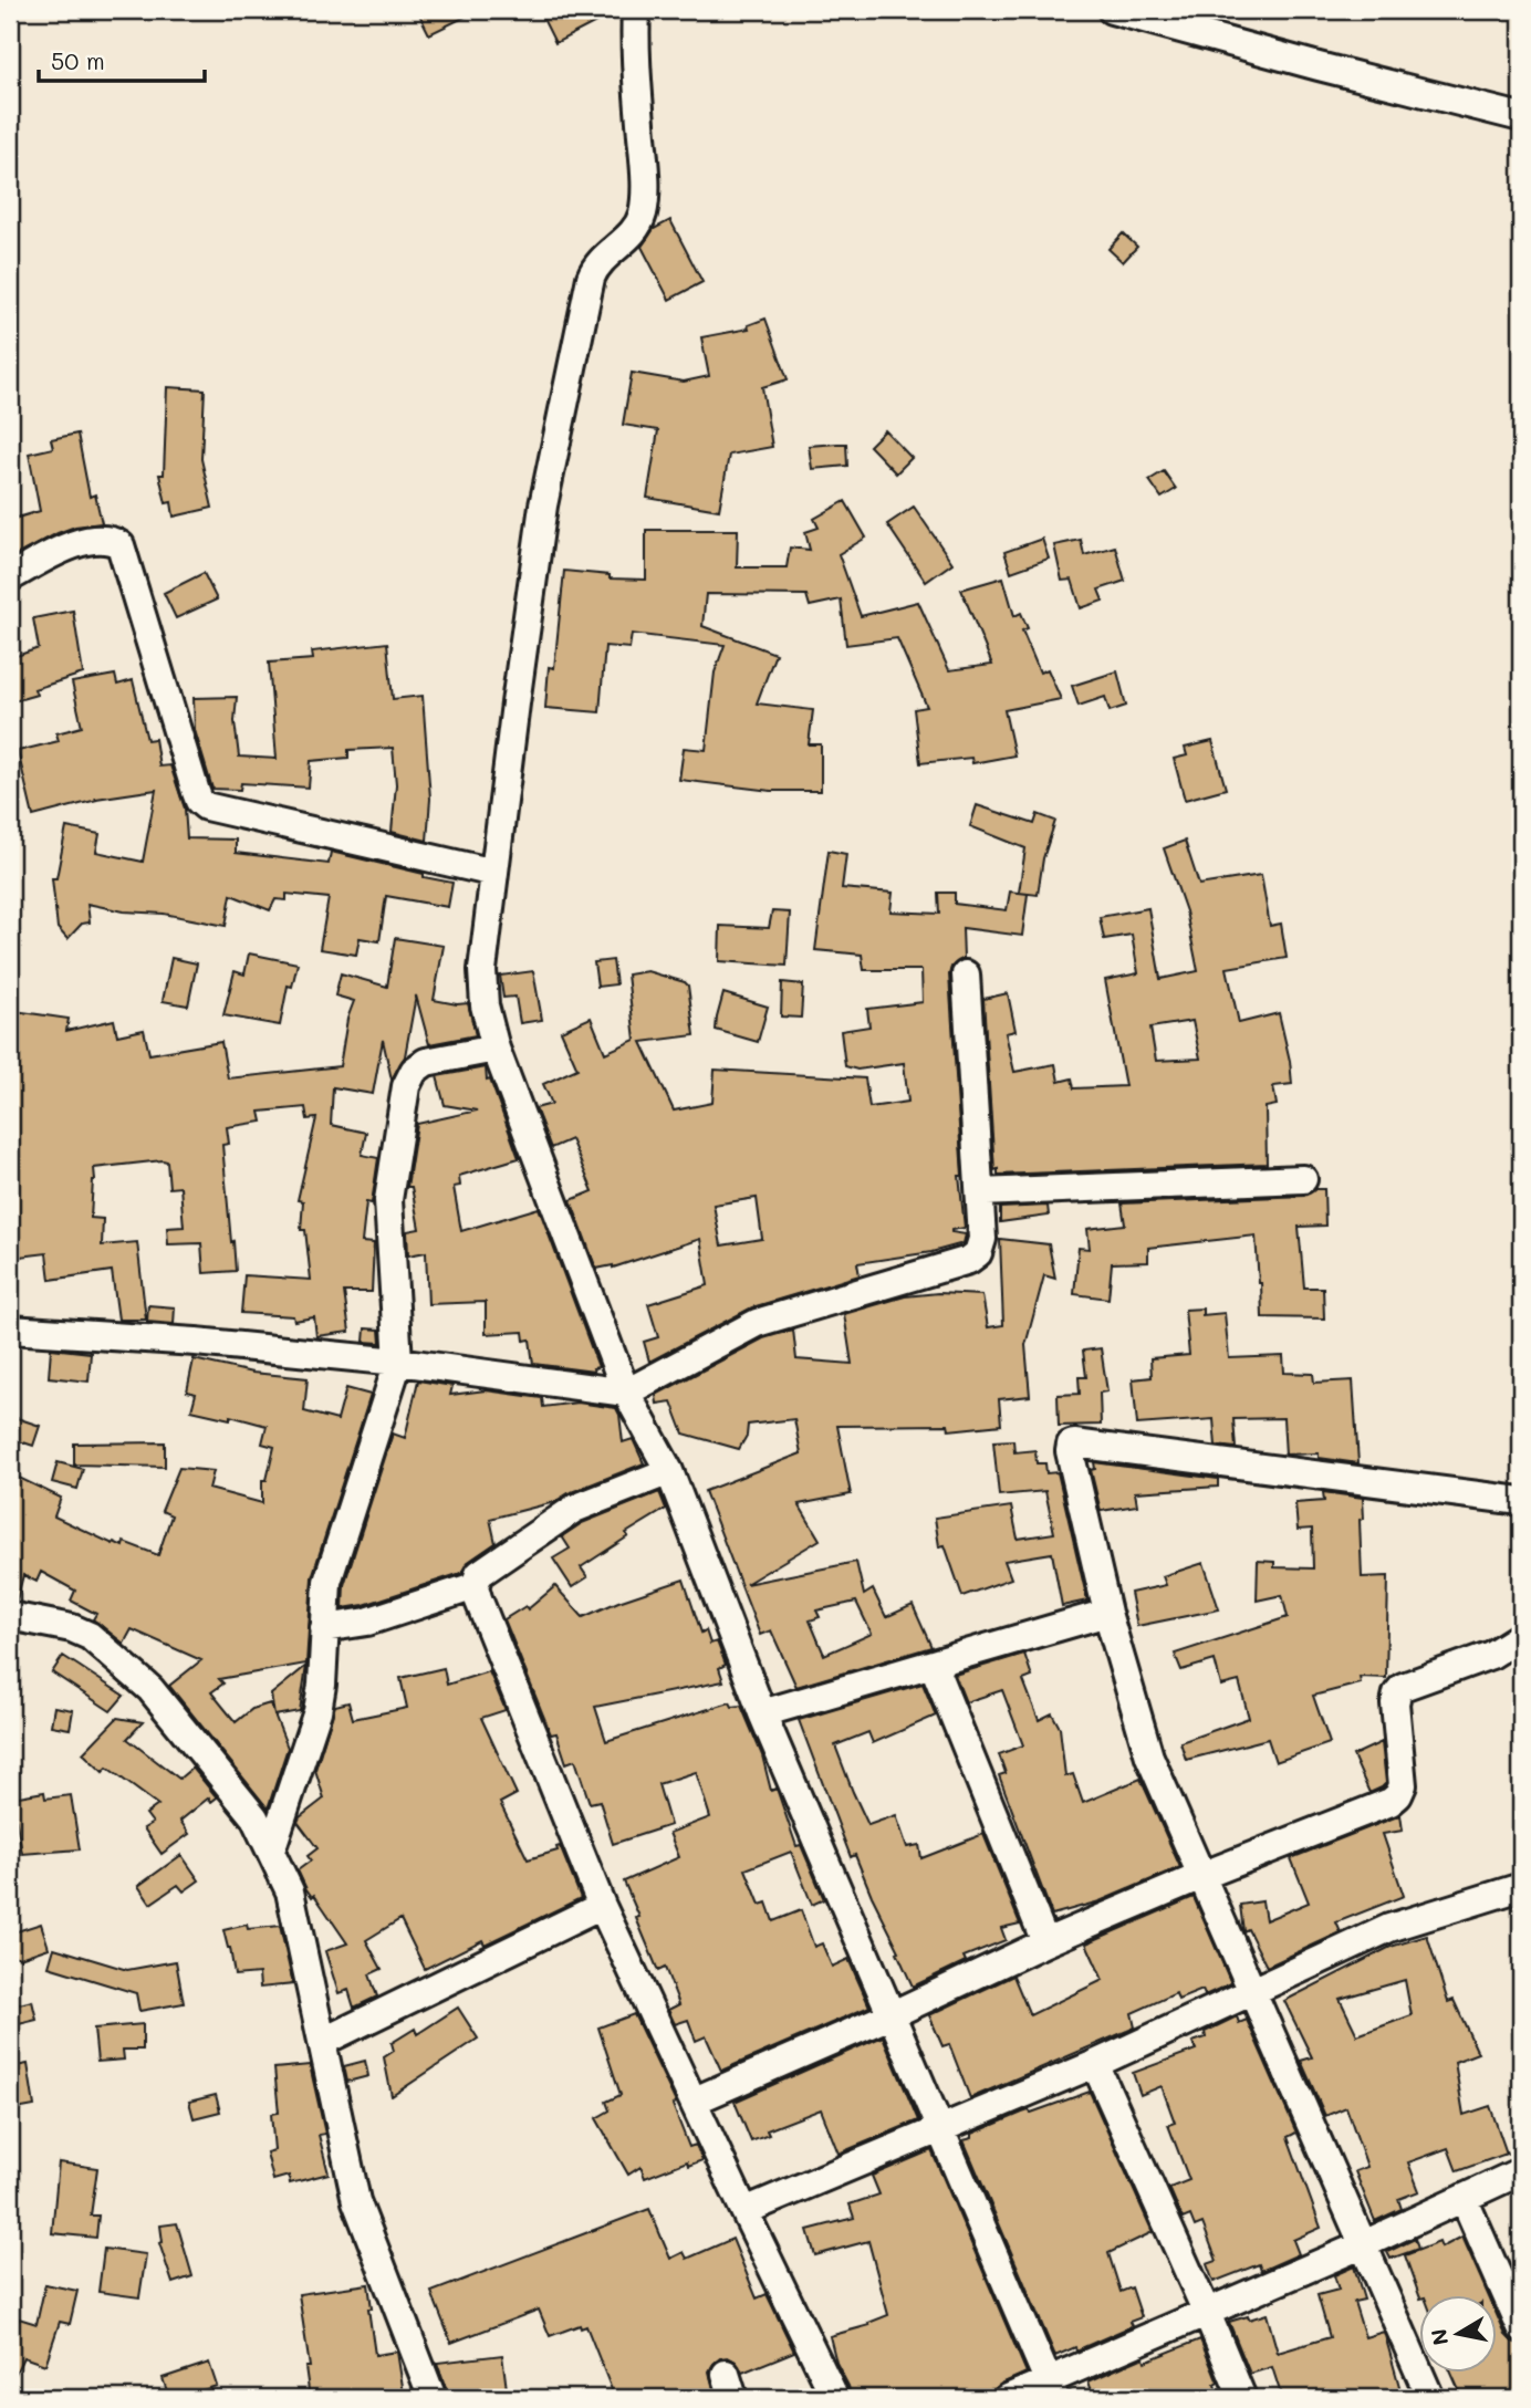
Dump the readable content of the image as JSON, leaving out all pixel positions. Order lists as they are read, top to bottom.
{
  "scale_bar": "50 m",
  "north": "left"
}
